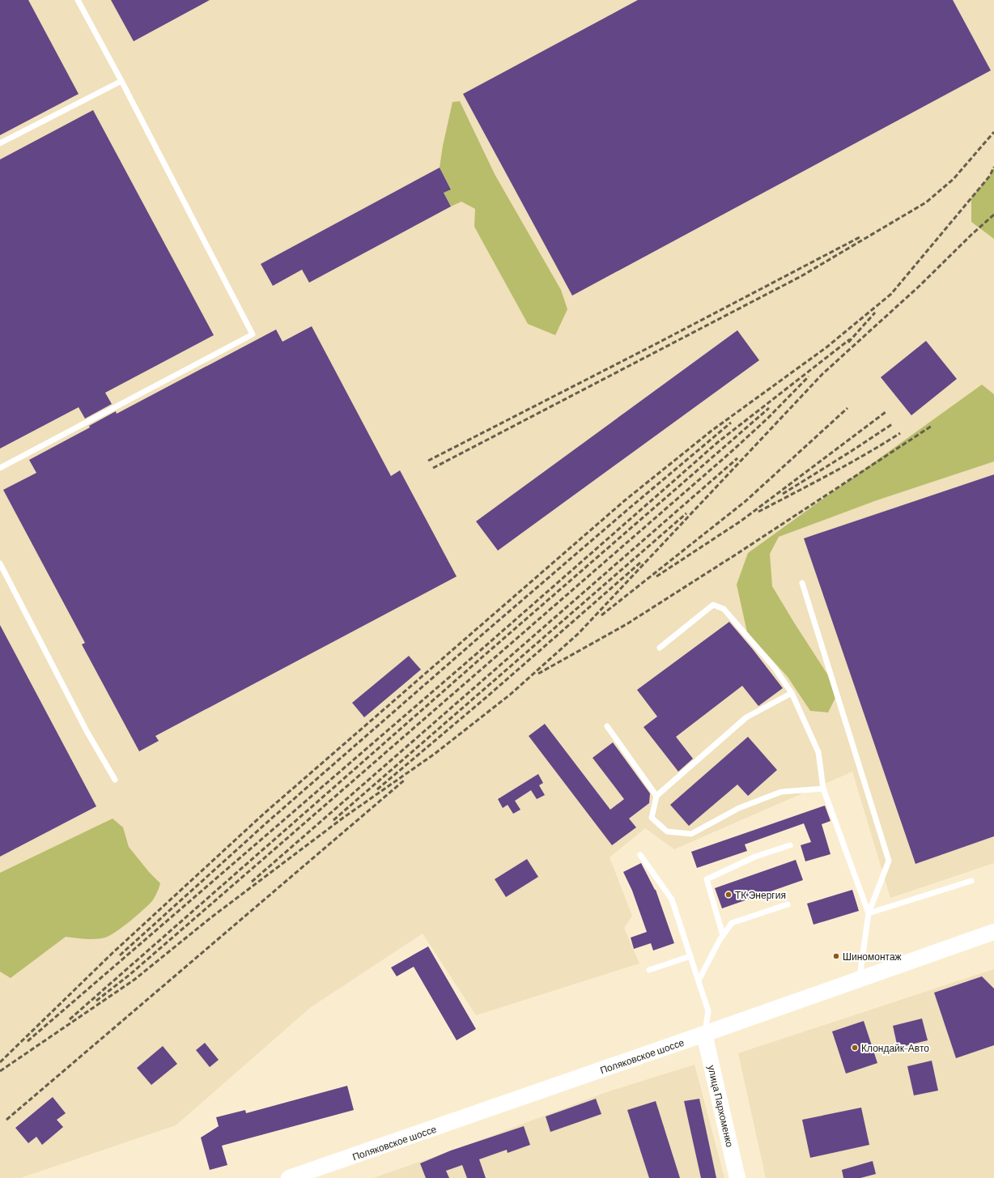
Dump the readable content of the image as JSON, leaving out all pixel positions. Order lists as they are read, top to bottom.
{
  "streets": {
    "main road": ["Поляковское шоссе", "улица Пархоменко"]
  },
  "crossings": [
    ["Поляковское шоссе", "улица Пархоменко"]
  ],
  "places": ["ТК Энергия", "Шиномонтаж", "Клондайк-Авто"]
}
